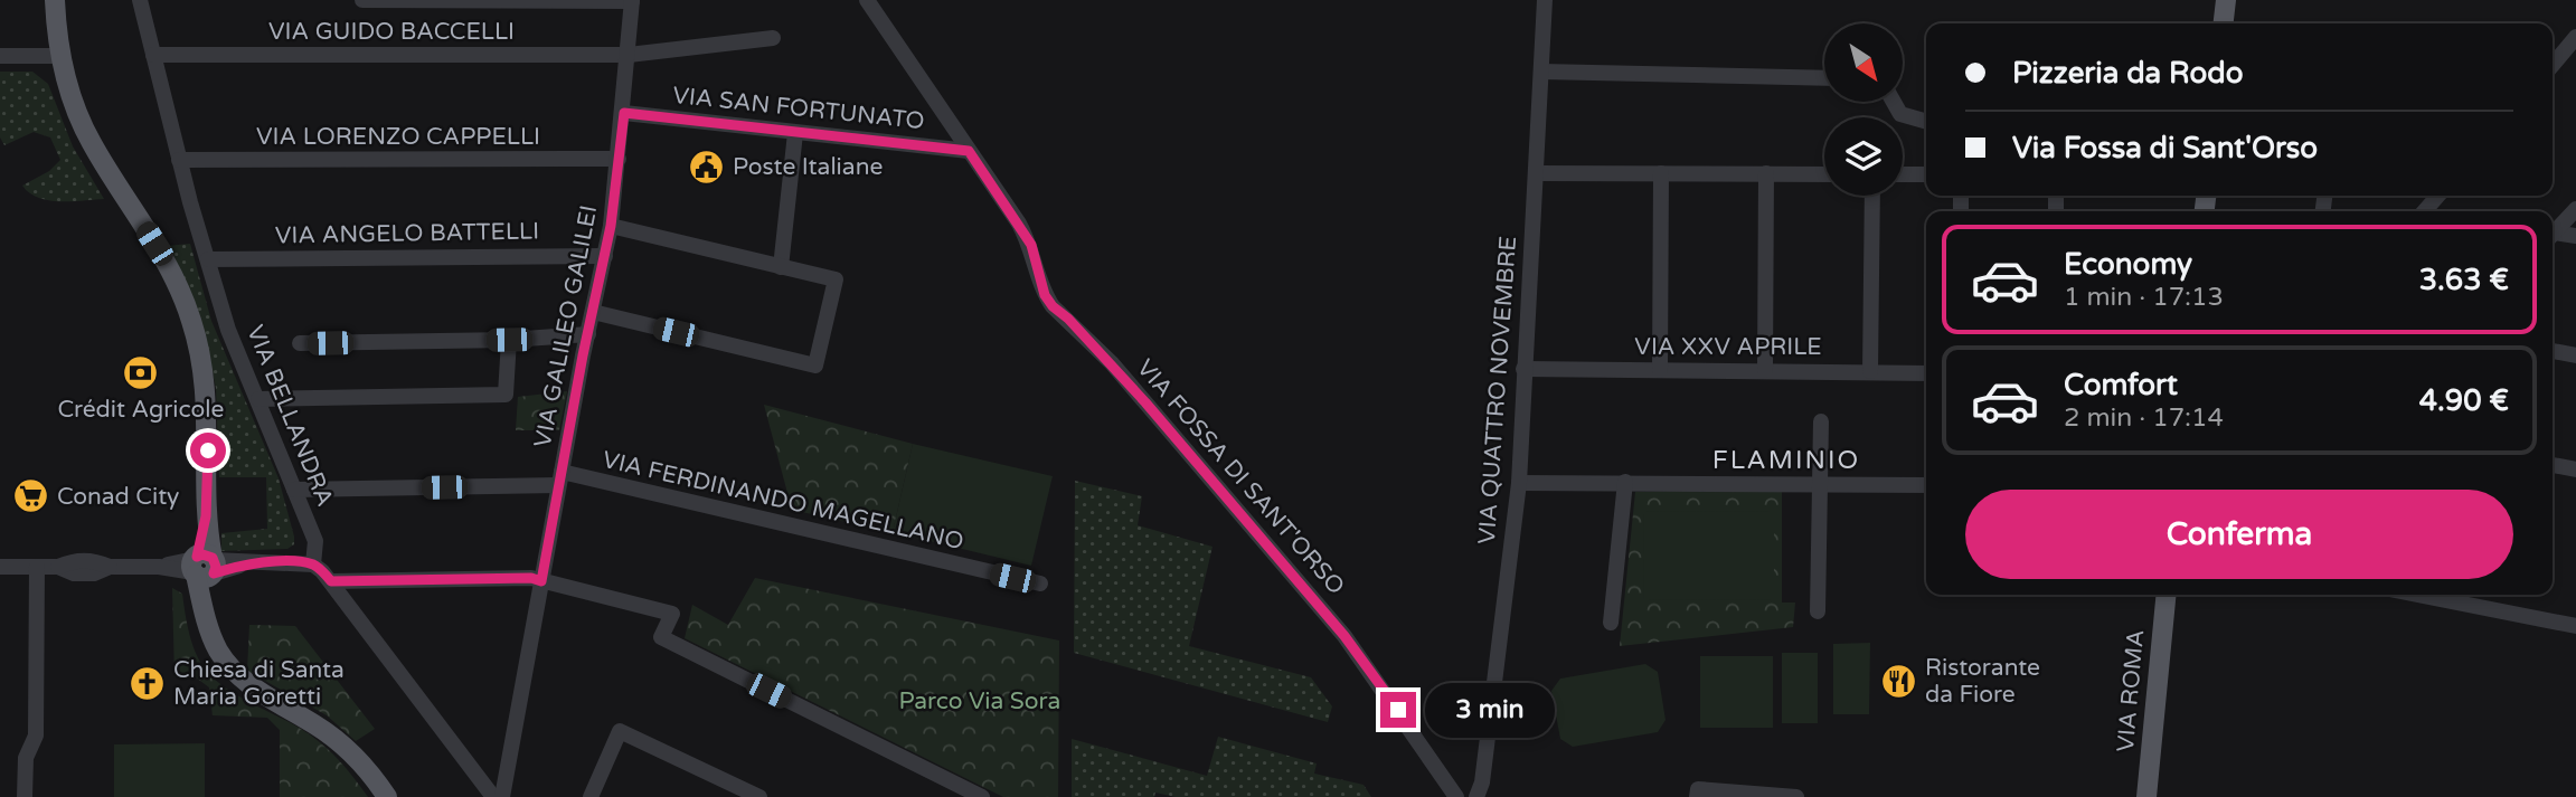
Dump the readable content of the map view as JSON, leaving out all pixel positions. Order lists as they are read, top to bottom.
{
  "streets": {
    "main road": ["VIA ROMA"],
    "street": [
      "VIA GUIDO BACCELLI",
      "VIA SAN FORTUNATO",
      "VIA LORENZO CAPPELLI",
      "VIA ANGELO BATTELLI",
      "VIA GALILEO GALILEI",
      "VIA XXV APRILE",
      "VIA QUATTRO NOVEMBRE",
      "VIA BELLANDRA",
      "VIA FOSSA DI SANT'ORSO",
      "VIA FERDINANDO MAGELLANO"
    ]
  },
  "crossings": [
    ["VIA GUIDO BACCELLI", "VIA GALILEO GALILEI"],
    ["VIA GUIDO BACCELLI", "VIA BELLANDRA"],
    ["VIA SAN FORTUNATO", "VIA GALILEO GALILEI"],
    ["VIA SAN FORTUNATO", "VIA FOSSA DI SANT'ORSO"],
    ["VIA LORENZO CAPPELLI", "VIA GALILEO GALILEI"],
    ["VIA LORENZO CAPPELLI", "VIA BELLANDRA"],
    ["VIA ANGELO BATTELLI", "VIA GALILEO GALILEI"],
    ["VIA ANGELO BATTELLI", "VIA BELLANDRA"],
    ["VIA GALILEO GALILEI", "VIA FERDINANDO MAGELLANO"],
    ["VIA XXV APRILE", "VIA QUATTRO NOVEMBRE"],
    ["VIA BELLANDRA", "VIA FERDINANDO MAGELLANO"]
  ],
  "districts": ["FLAMINIO"],
  "parks": ["Parco Via Sora"],
  "places": {
    "public building": ["Poste Italiane"],
    "bank": ["Crédit Agricole"],
    "supermarket": ["Conad City"],
    "restaurant": ["Ristorante da Fiore"],
    "church": ["Chiesa di Santa Maria Goretti"]
  },
  "north": "bottom right",
  "page": {
    "banner": ["Pizzeria da Rodo", "Via Fossa di Sant'Orso"],
    "list": [
      {
        "name": "Economy",
        "note": "1 min · 17:13",
        "value": "3.63 €"
      },
      {
        "name": "Comfort",
        "note": "2 min · 17:14",
        "value": "4.90 €"
      }
    ],
    "buttons": "Conferma",
    "bubble": "3 min"
  }
}
